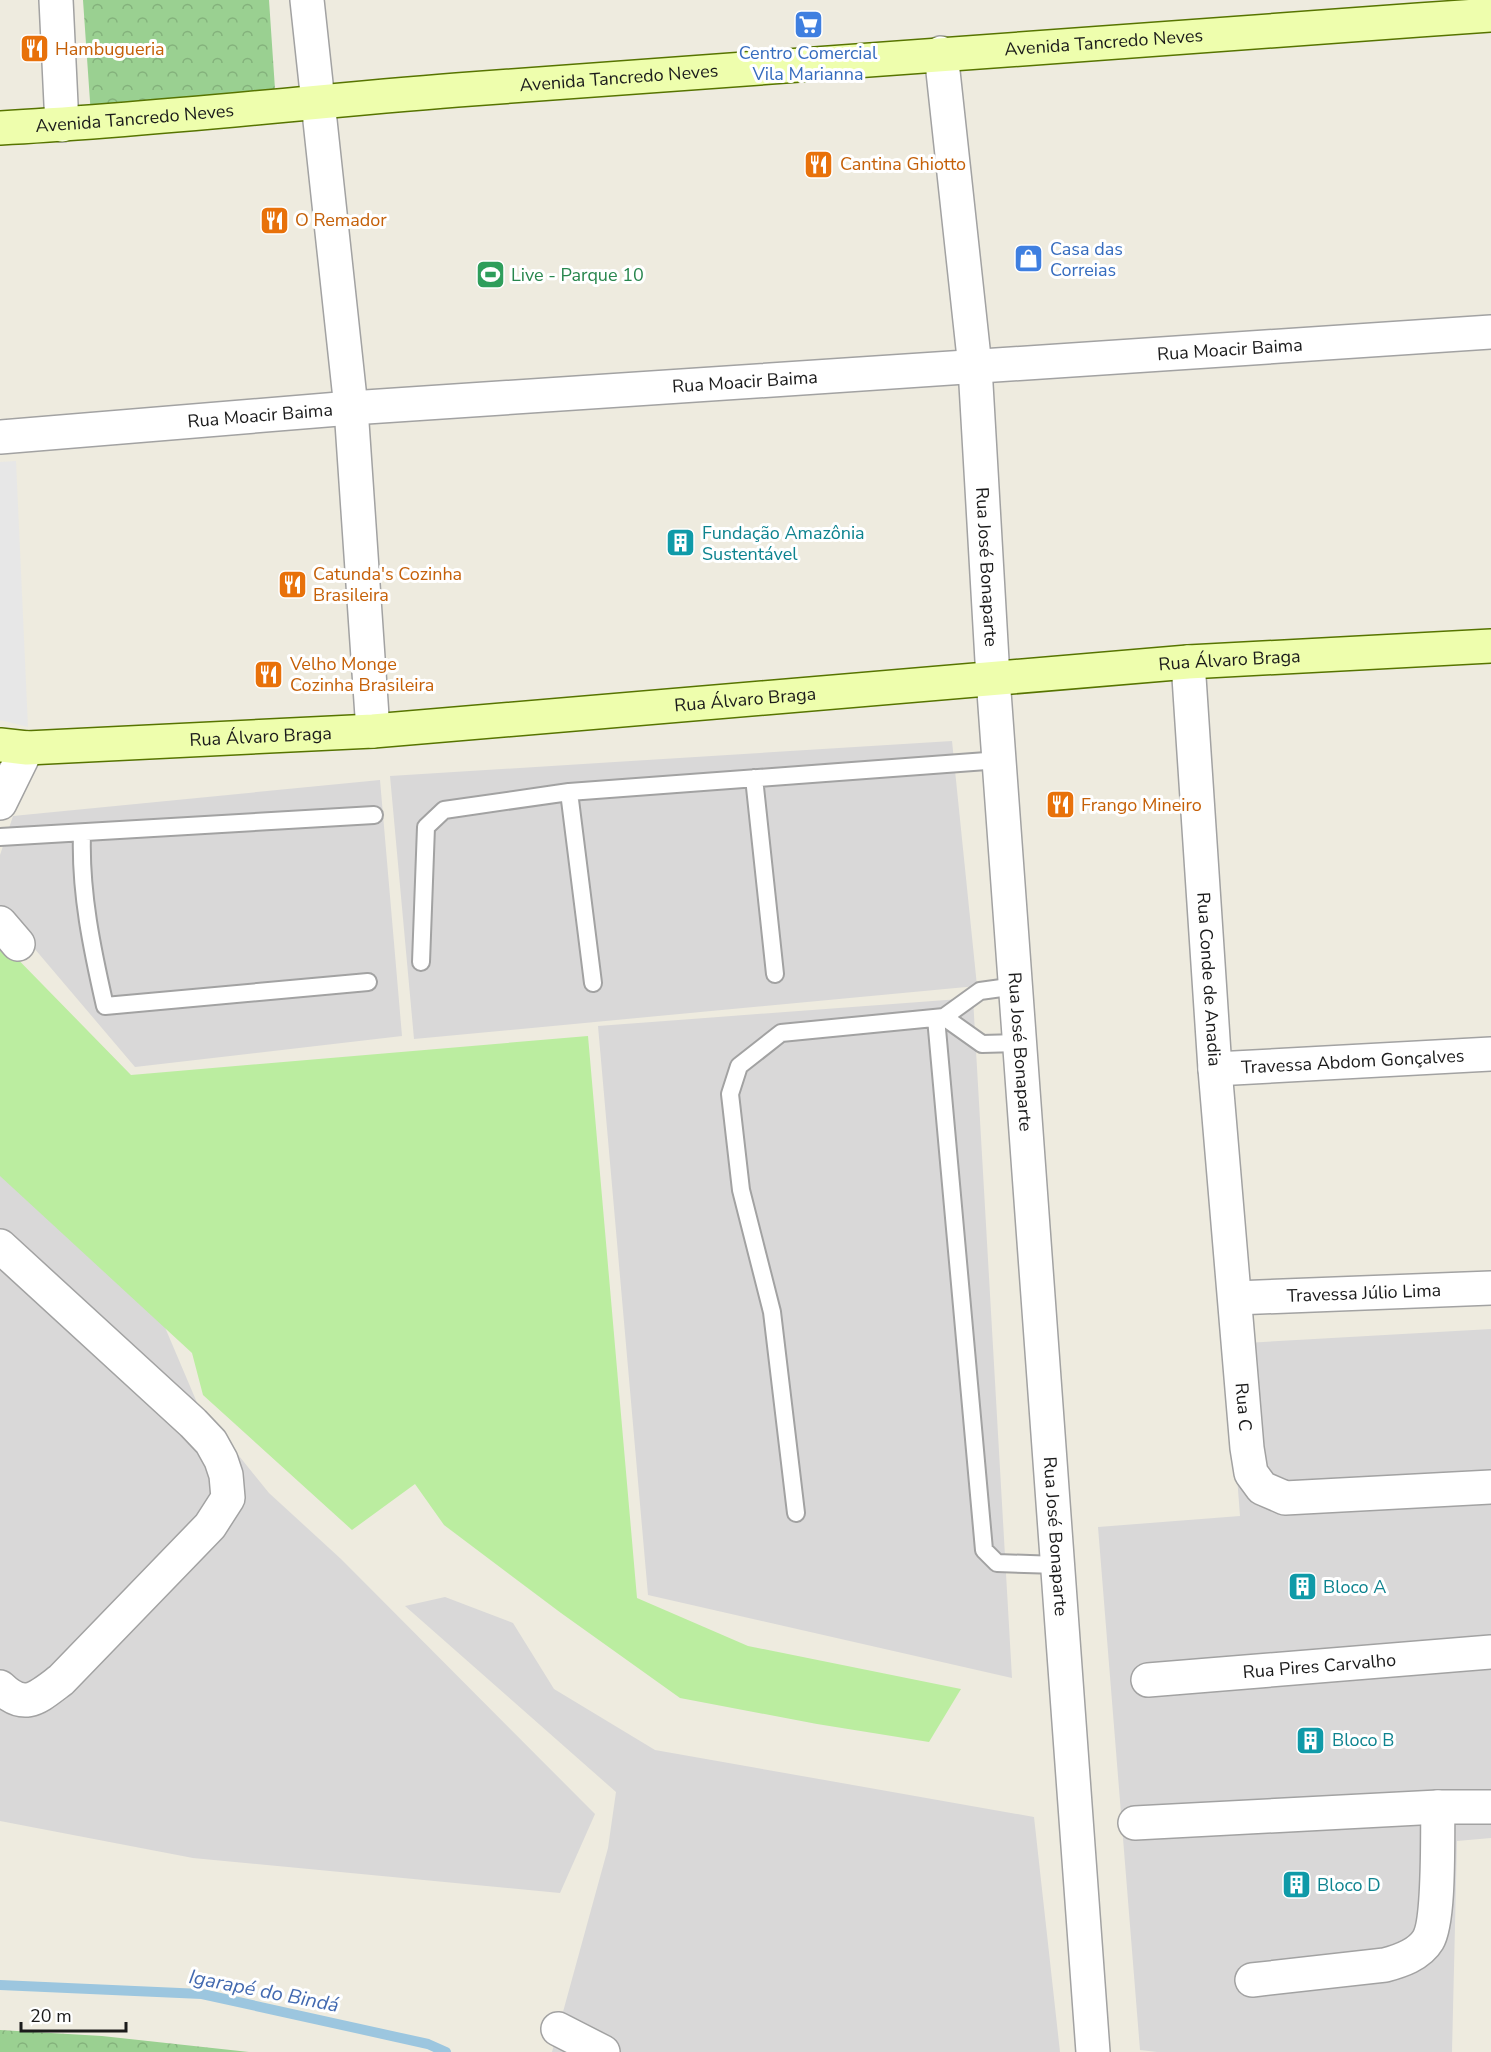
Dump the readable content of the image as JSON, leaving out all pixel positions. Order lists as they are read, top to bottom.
{
  "streets": {
    "main road": ["Avenida Tancredo Neves", "Rua Álvaro Braga"],
    "street": [
      "Rua Moacir Baima",
      "Rua José Bonaparte",
      "Rua Conde de Anadia",
      "Travessa Abdom Gonçalves",
      "Travessa Júlio Lima",
      "Rua C",
      "Rua Pires Carvalho"
    ]
  },
  "crossings": [
    ["Avenida Tancredo Neves", "Rua José Bonaparte"],
    ["Rua Moacir Baima", "Rua José Bonaparte"],
    ["Rua José Bonaparte", "Rua Álvaro Braga"],
    ["Rua Álvaro Braga", "Rua Conde de Anadia"],
    ["Rua Conde de Anadia", "Travessa Abdom Gonçalves"],
    ["Rua Conde de Anadia", "Travessa Júlio Lima"],
    ["Rua Conde de Anadia", "Rua C"],
    ["Travessa Júlio Lima", "Rua C"]
  ],
  "water": ["Igarapé do Bindá"],
  "places": {
    "supermarket": ["Centro Comercial Vila Marianna"],
    "restaurant": [
      "Hambugueria",
      "Cantina Ghiotto",
      "O Remador",
      "Catunda's Cozinha Brasileira",
      "Velho Monge Cozinha Brasileira",
      "Frango Mineiro"
    ],
    "shop": ["Casa das Correias"],
    "sports": ["Live - Parque 10"],
    "building": [
      "Fundação Amazônia Sustentável",
      "Bloco A",
      "Bloco B",
      "Bloco D"
    ]
  },
  "scale_bar": "20 m"
}
